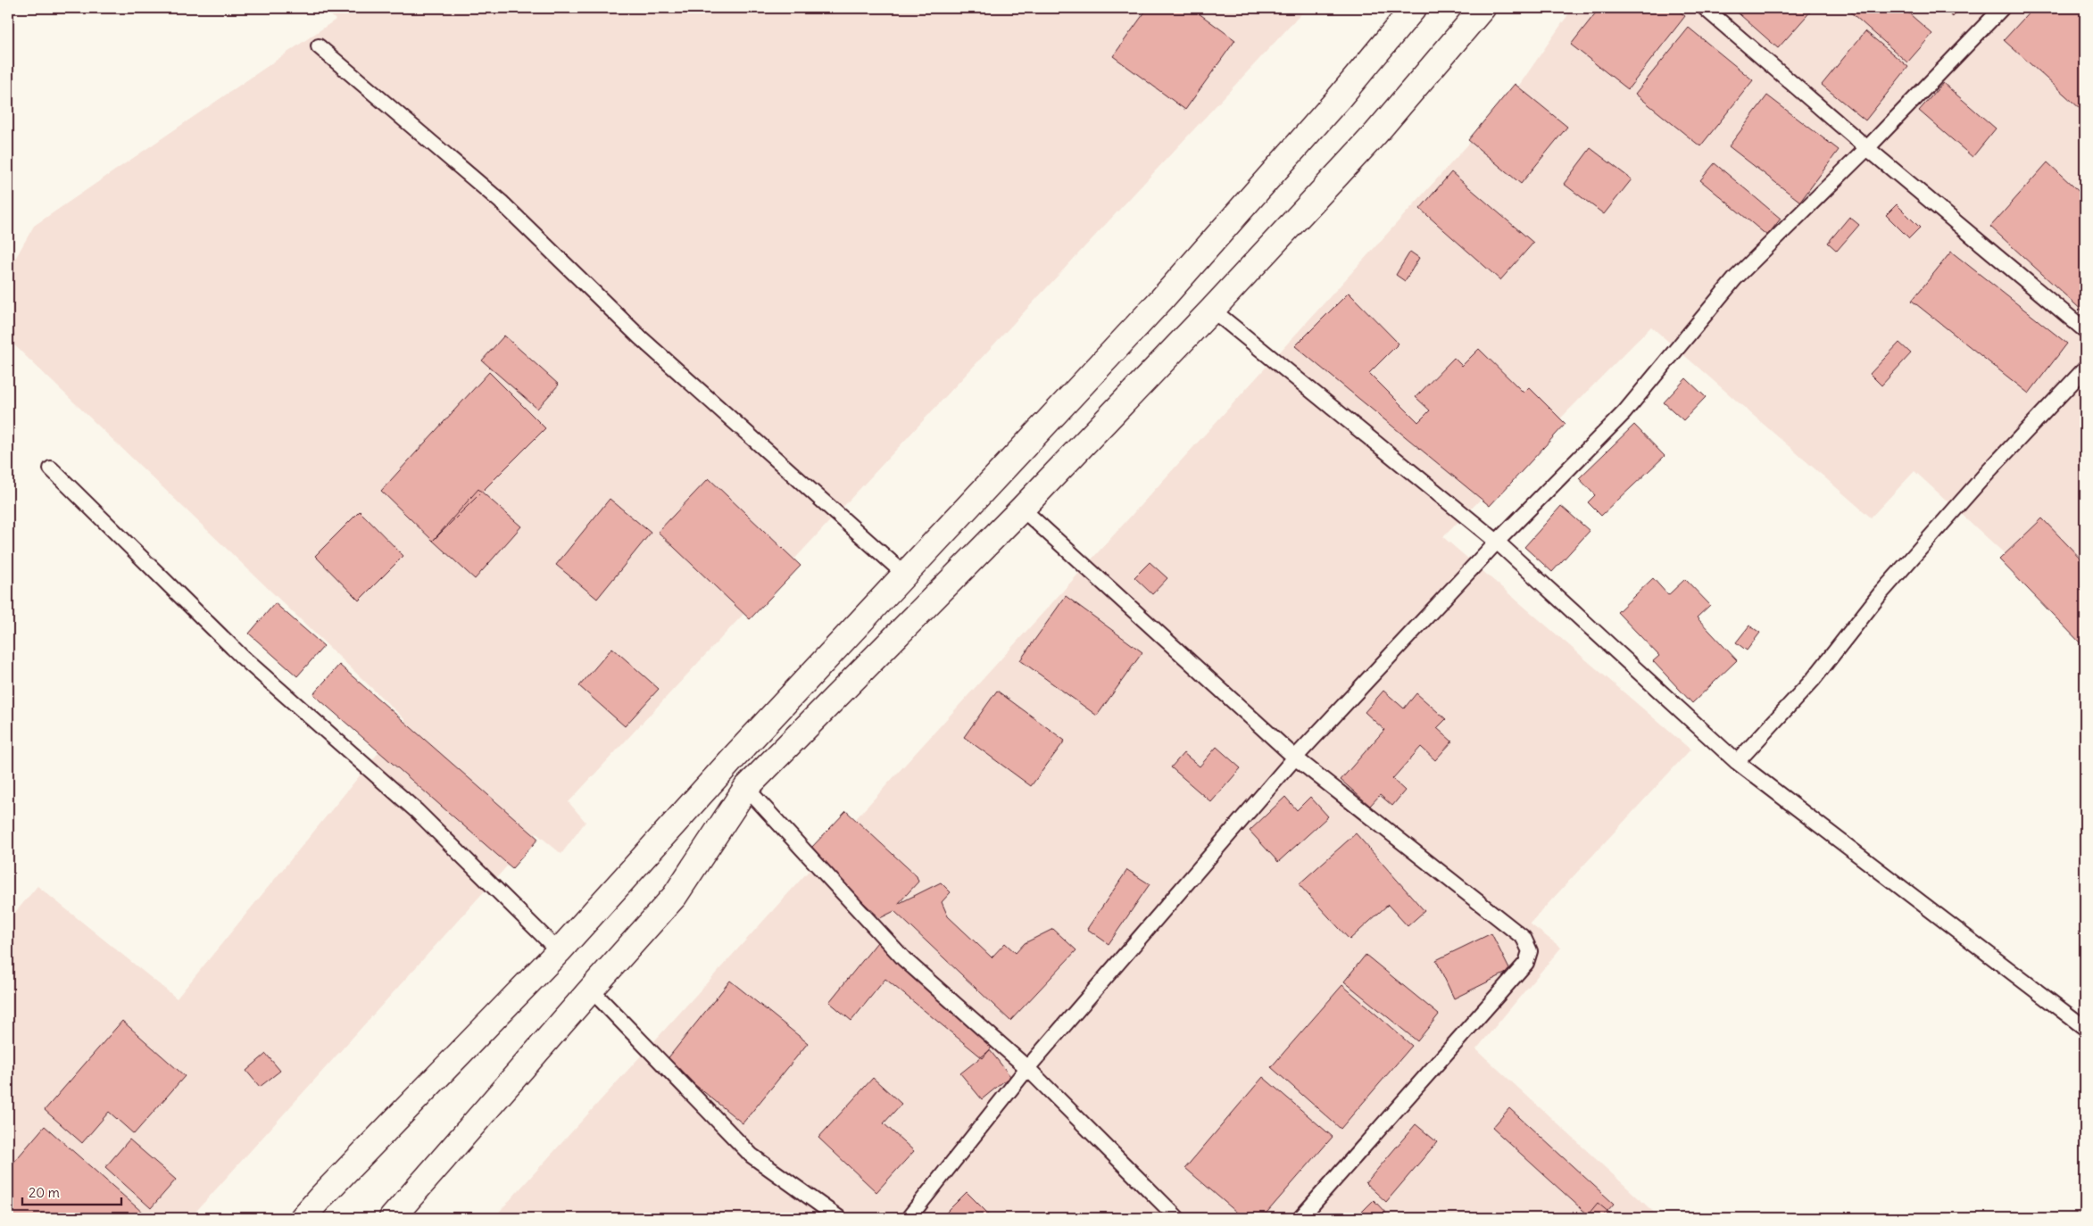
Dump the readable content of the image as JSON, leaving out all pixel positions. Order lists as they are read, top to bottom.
{
  "scale_bar": "20 m"
}
